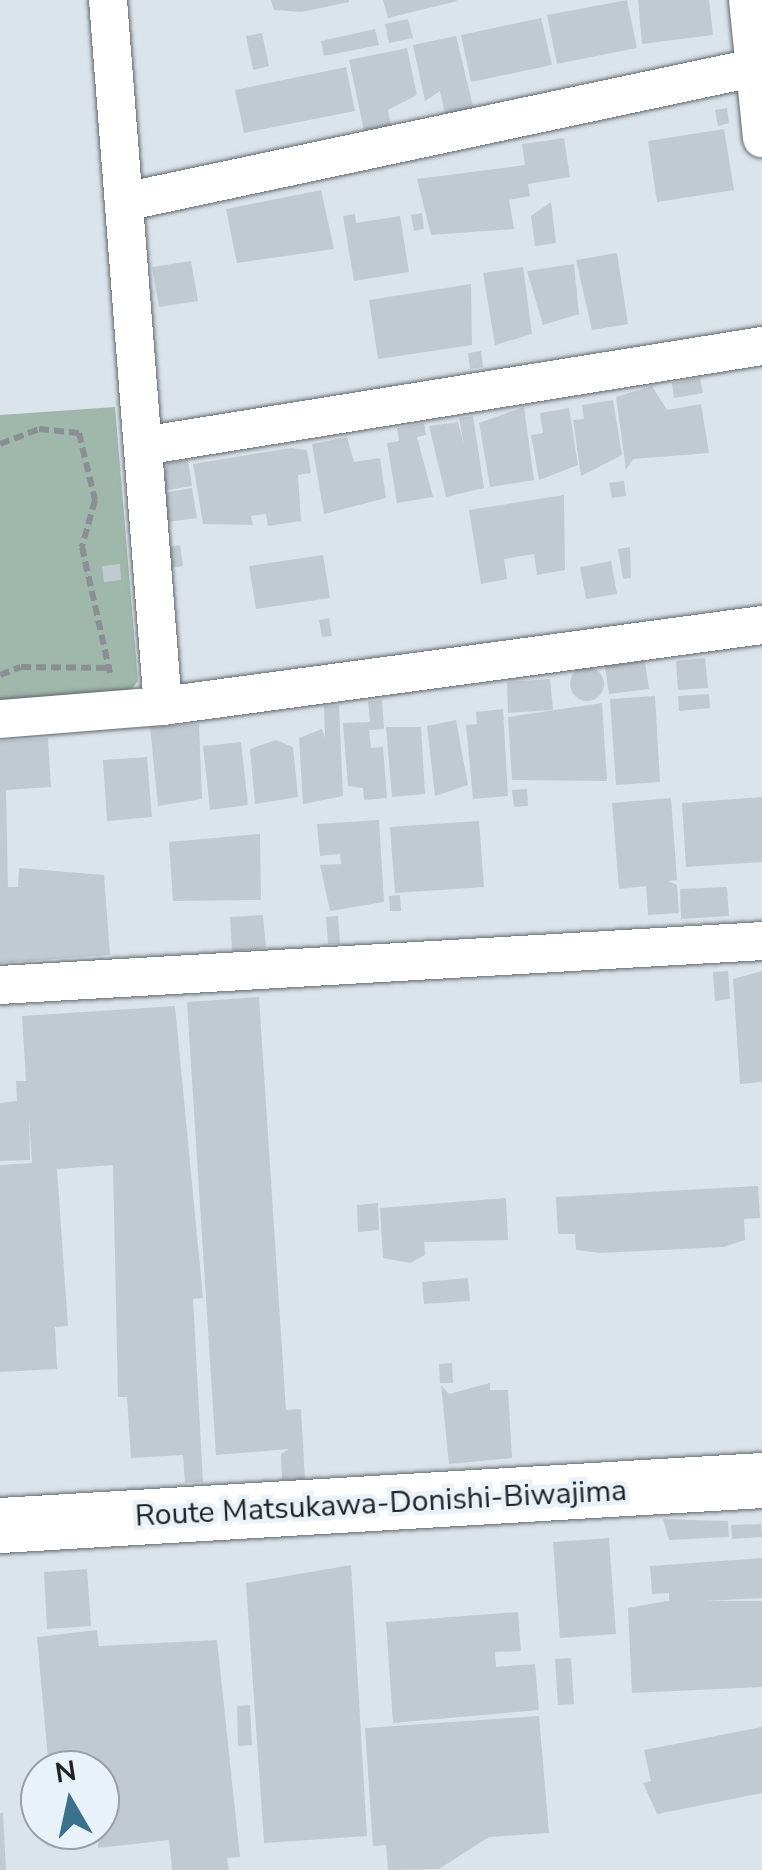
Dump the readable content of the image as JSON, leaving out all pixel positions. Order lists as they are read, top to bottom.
{
  "streets": {
    "main road": ["Route Matsukawa-Donishi-Biwajima"]
  },
  "north": "top"
}
